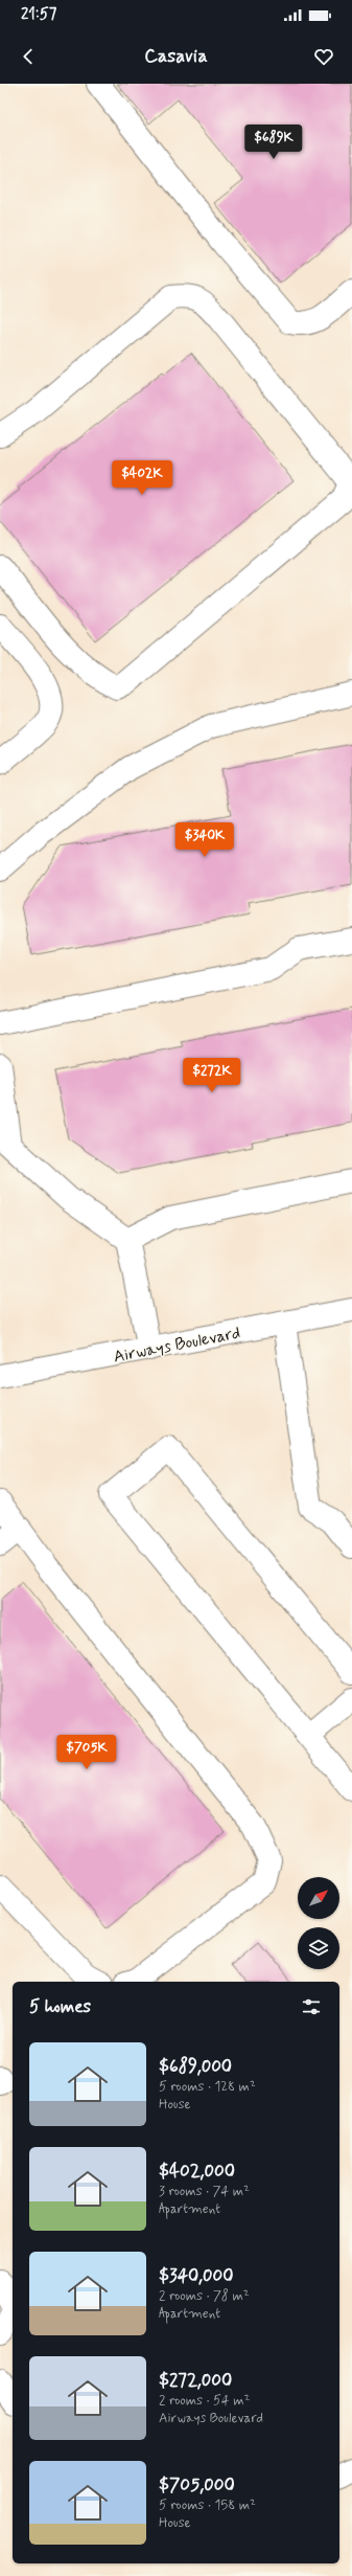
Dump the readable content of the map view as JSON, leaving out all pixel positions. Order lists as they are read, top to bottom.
{
  "streets": {
    "main road": ["Airways Boulevard"]
  },
  "north": "top right",
  "page": {
    "status": "21:57",
    "header": "Casavia",
    "price": [
      "$689K",
      "$402K",
      "$340K",
      "$272K",
      "$705K"
    ],
    "heading": "5 homes",
    "list": [
      {
        "name": "$689,000",
        "note": "5 rooms · 128 m² · House"
      },
      {
        "name": "$402,000",
        "note": "3 rooms · 74 m² · Apartment"
      },
      {
        "name": "$340,000",
        "note": "2 rooms · 78 m² · Apartment"
      },
      {
        "name": "$272,000",
        "note": "2 rooms · 54 m² · Airways Boulevard"
      },
      {
        "name": "$705,000",
        "note": "5 rooms · 158 m² · House"
      }
    ]
  }
}
